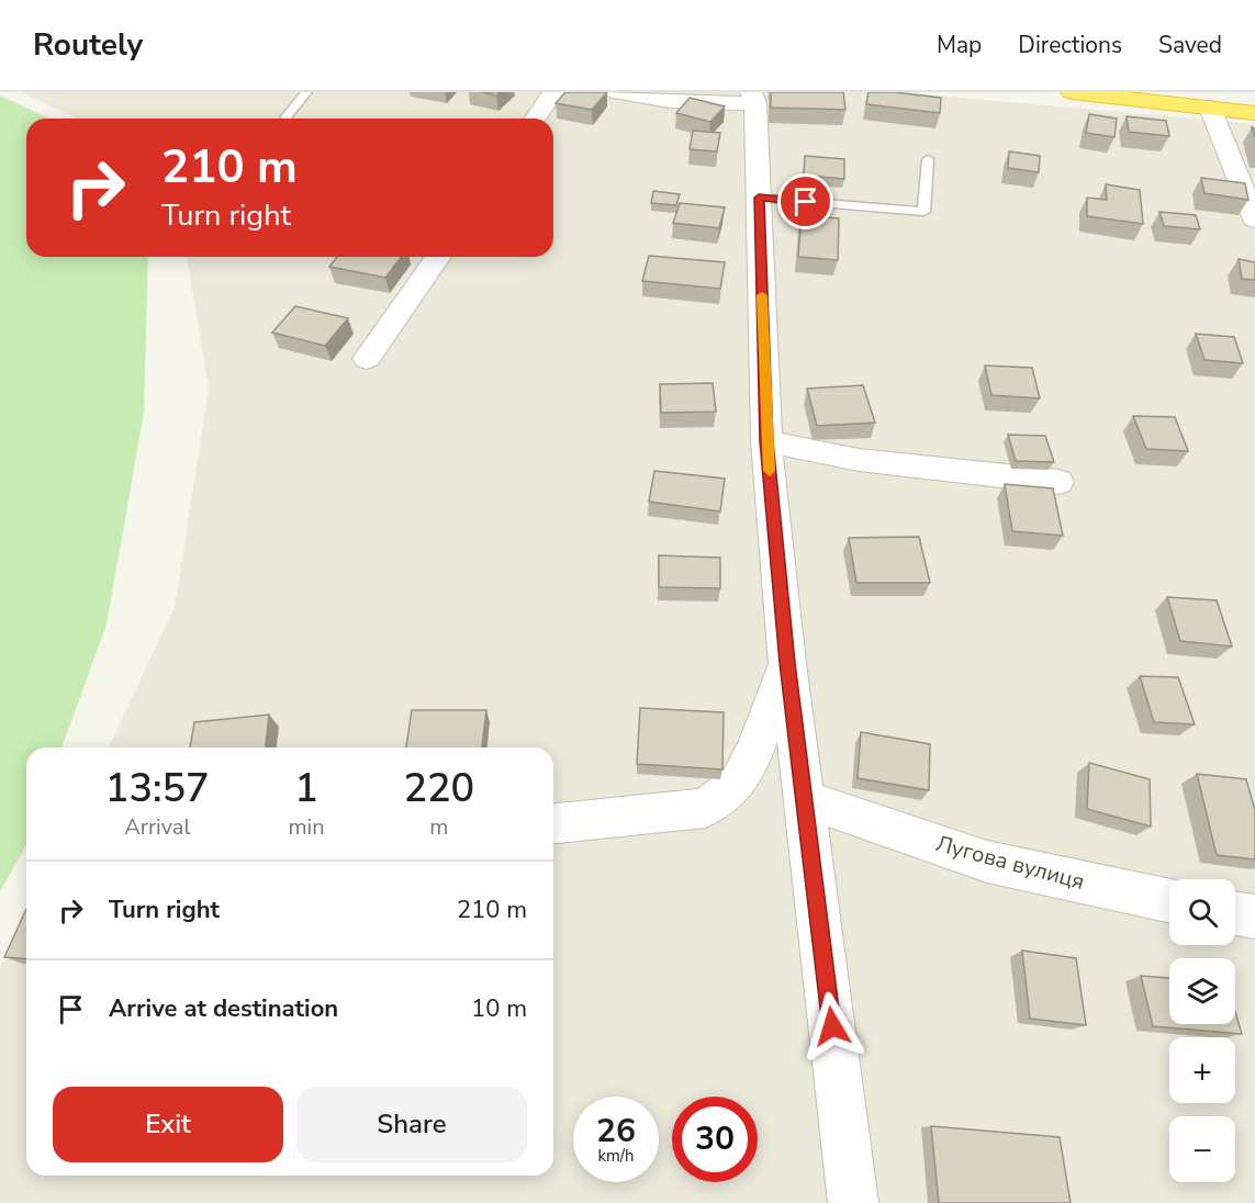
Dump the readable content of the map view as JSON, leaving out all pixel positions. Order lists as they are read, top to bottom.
{
  "streets": {
    "street": ["Лугова вулиця"]
  },
  "page": {
    "header": "Routely",
    "nav": ["Map", "Directions", "Saved"],
    "turn": ["210 m", "Turn right"],
    "eta": [
      "13:57",
      "Arrival",
      "1",
      "min",
      "220",
      "m"
    ],
    "list": [
      {
        "name": "Turn right",
        "value": "210 m"
      },
      {
        "name": "Arrive at destination",
        "value": "10 m"
      }
    ],
    "map_buttons": ["+", "−"],
    "buttons": ["Exit", "Share"],
    "speed": "26 km/h",
    "limit": "30"
  }
}
